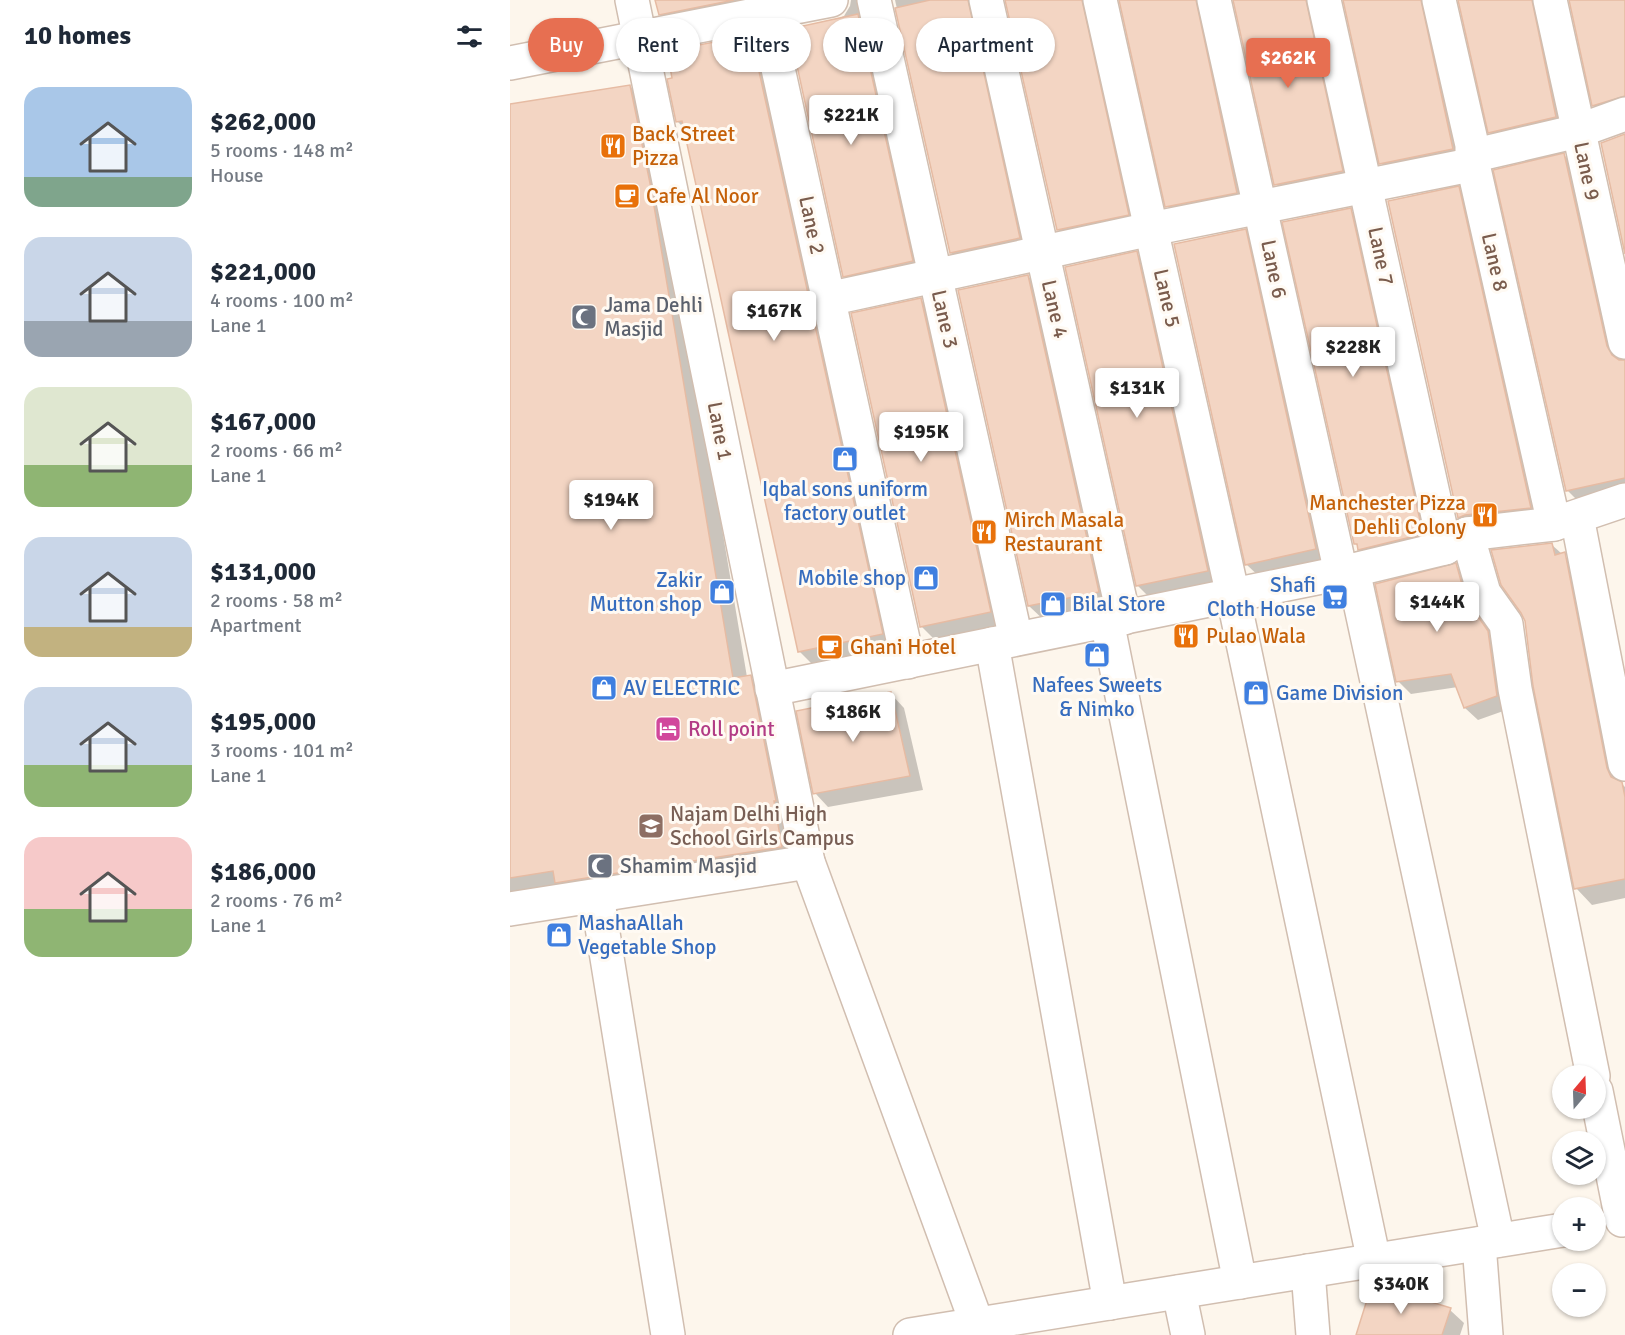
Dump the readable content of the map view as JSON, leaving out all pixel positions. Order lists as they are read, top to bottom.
{
  "streets": {
    "street": [
      "Lane 9",
      "Lane 2",
      "Lane 7",
      "Lane 8",
      "Lane 6",
      "Lane 5",
      "Lane 4",
      "Lane 3",
      "Lane 1"
    ]
  },
  "places": {
    "restaurant": [
      "Back Street Pizza",
      "Manchester Pizza Dehli Colony",
      "Mirch Masala Restaurant",
      "Pulao Wala"
    ],
    "cafe": ["Cafe Al Noor", "Ghani Hotel"],
    "mosque": ["Jama Dehli Masjid", "Shamim Masjid"],
    "shop": [
      "Iqbal sons uniform factory outlet",
      "Mobile shop",
      "Zakir Mutton shop",
      "Bilal Store",
      "Nafees Sweets & Nimko",
      "AV ELECTRIC",
      "Game Division",
      "MashaAllah Vegetable Shop"
    ],
    "supermarket": ["Shafi Cloth House"],
    "hotel": ["Roll point"],
    "school or university": ["Najam Delhi High School Girls Campus"]
  },
  "north": "top",
  "page": {
    "heading": "10 homes",
    "chip": [
      "Buy",
      "Rent",
      "Filters",
      "New",
      "Apartment"
    ],
    "price": [
      "$262K",
      "$221K",
      "$167K",
      "$228K",
      "$131K",
      "$195K",
      "$194K",
      "$144K",
      "$186K",
      "$340K"
    ],
    "list": [
      {
        "name": "$262,000",
        "note": "5 rooms · 148 m² · House"
      },
      {
        "name": "$221,000",
        "note": "4 rooms · 100 m² · Lane 1"
      },
      {
        "name": "$167,000",
        "note": "2 rooms · 66 m² · Lane 1"
      },
      {
        "name": "$131,000",
        "note": "2 rooms · 58 m² · Apartment"
      },
      {
        "name": "$195,000",
        "note": "3 rooms · 101 m² · Lane 1"
      },
      {
        "name": "$186,000",
        "note": "2 rooms · 76 m² · Lane 1"
      }
    ],
    "map_buttons": ["+", "−"]
  }
}
